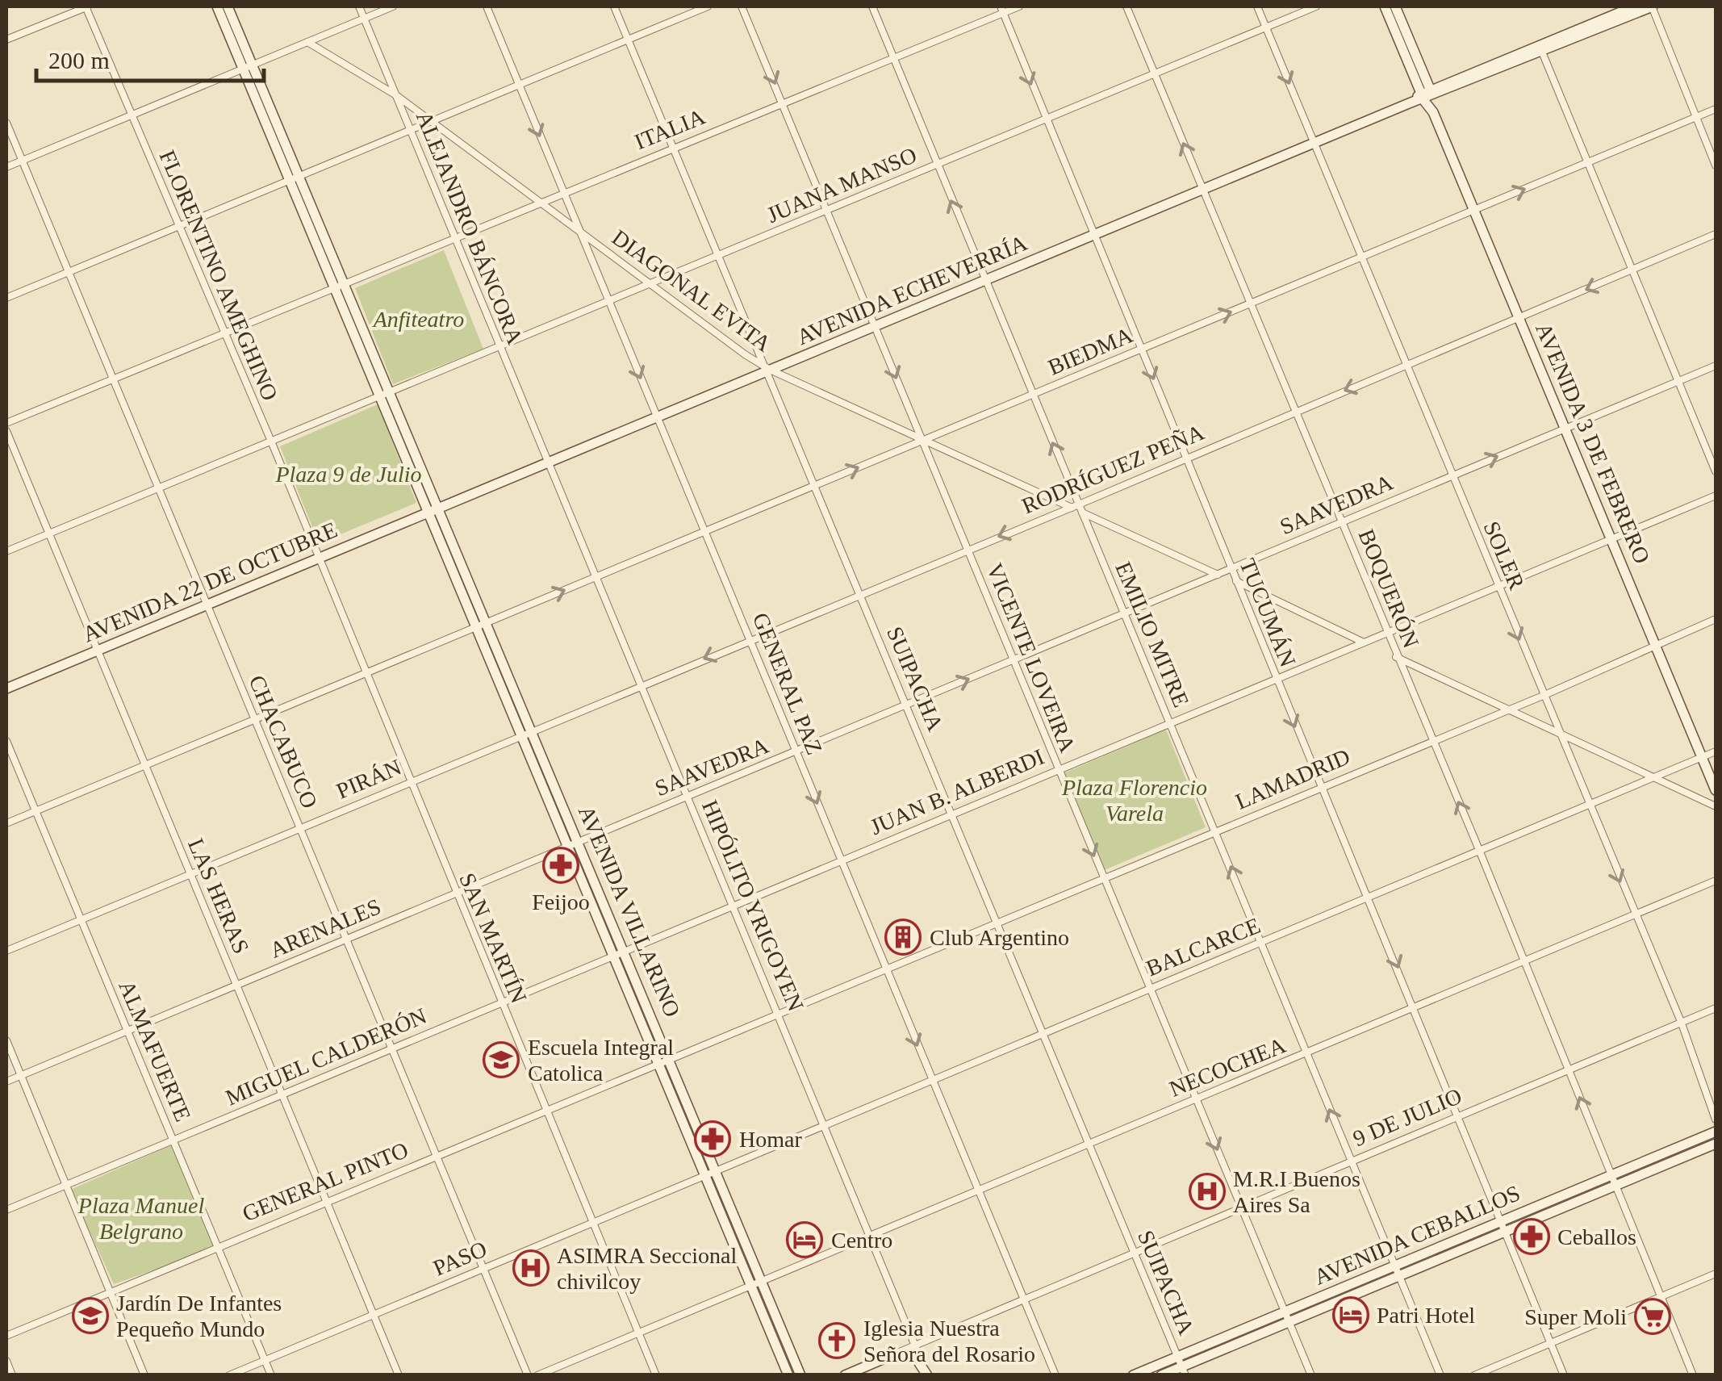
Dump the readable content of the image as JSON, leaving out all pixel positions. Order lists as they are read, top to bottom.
{
  "streets": {
    "main road": [
      "AVENIDA ECHEVERRÍA",
      "AVENIDA 3 DE FEBRERO",
      "AVENIDA 22 DE OCTUBRE",
      "HIPÓLITO YRIGOYEN",
      "AVENIDA VILLARINO",
      "9 DE JULIO",
      "AVENIDA CEBALLOS"
    ],
    "street": [
      "ITALIA",
      "JUANA MANSO",
      "ALEJANDRO BÁNCORA",
      "FLORENTINO AMEGHINO",
      "DIAGONAL EVITA",
      "BIEDMA",
      "RODRÍGUEZ PEÑA",
      "SAAVEDRA",
      "SOLER",
      "BOQUERÓN",
      "TUCUMÁN",
      "EMILIO MITRE",
      "VICENTE LOVEIRA",
      "SUIPACHA",
      "GENERAL PAZ",
      "CHACABUCO",
      "PIRÁN",
      "LAMADRID",
      "JUAN B. ALBERDI",
      "LAS HERAS",
      "ARENALES",
      "SAN MARTÍN",
      "BALCARCE",
      "ALMAFUERTE",
      "MIGUEL CALDERÓN",
      "NECOCHEA",
      "GENERAL PINTO",
      "PASO"
    ]
  },
  "crossings": [
    ["ITALIA", "ALEJANDRO BÁNCORA"],
    ["ITALIA", "FLORENTINO AMEGHINO"],
    ["ITALIA", "DIAGONAL EVITA"],
    ["ITALIA", "TUCUMÁN"],
    ["ITALIA", "EMILIO MITRE"],
    ["ITALIA", "VICENTE LOVEIRA"],
    ["ITALIA", "SUIPACHA"],
    ["ITALIA", "GENERAL PAZ"],
    ["ITALIA", "CHACABUCO"],
    ["ITALIA", "AVENIDA VILLARINO"],
    ["JUANA MANSO", "ALEJANDRO BÁNCORA"],
    ["JUANA MANSO", "FLORENTINO AMEGHINO"],
    ["JUANA MANSO", "DIAGONAL EVITA"],
    ["JUANA MANSO", "SOLER"],
    ["JUANA MANSO", "BOQUERÓN"],
    ["JUANA MANSO", "TUCUMÁN"],
    ["JUANA MANSO", "EMILIO MITRE"],
    ["JUANA MANSO", "VICENTE LOVEIRA"],
    ["JUANA MANSO", "SUIPACHA"],
    ["JUANA MANSO", "GENERAL PAZ"],
    ["JUANA MANSO", "CHACABUCO"],
    ["JUANA MANSO", "LAS HERAS"],
    ["JUANA MANSO", "AVENIDA VILLARINO"],
    ["ALEJANDRO BÁNCORA", "AVENIDA ECHEVERRÍA"],
    ["ALEJANDRO BÁNCORA", "DIAGONAL EVITA"],
    ["ALEJANDRO BÁNCORA", "HIPÓLITO YRIGOYEN"],
    ["FLORENTINO AMEGHINO", "AVENIDA 22 DE OCTUBRE"],
    ["FLORENTINO AMEGHINO", "SAN MARTÍN"],
    ["AVENIDA ECHEVERRÍA", "DIAGONAL EVITA"],
    ["AVENIDA ECHEVERRÍA", "AVENIDA 3 DE FEBRERO"],
    ["AVENIDA ECHEVERRÍA", "SOLER"],
    ["AVENIDA ECHEVERRÍA", "AVENIDA 22 DE OCTUBRE"],
    ["AVENIDA ECHEVERRÍA", "BOQUERÓN"],
    ["AVENIDA ECHEVERRÍA", "TUCUMÁN"],
    ["AVENIDA ECHEVERRÍA", "EMILIO MITRE"],
    ["AVENIDA ECHEVERRÍA", "VICENTE LOVEIRA"],
    ["AVENIDA ECHEVERRÍA", "SUIPACHA"],
    ["AVENIDA ECHEVERRÍA", "GENERAL PAZ"],
    ["AVENIDA ECHEVERRÍA", "HIPÓLITO YRIGOYEN"],
    ["AVENIDA ECHEVERRÍA", "AVENIDA VILLARINO"],
    ["DIAGONAL EVITA", "BIEDMA"],
    ["DIAGONAL EVITA", "RODRÍGUEZ PEÑA"],
    ["DIAGONAL EVITA", "SAAVEDRA"],
    ["DIAGONAL EVITA", "EMILIO MITRE"],
    ["DIAGONAL EVITA", "VICENTE LOVEIRA"],
    ["DIAGONAL EVITA", "SUIPACHA"],
    ["DIAGONAL EVITA", "GENERAL PAZ"],
    ["BIEDMA", "AVENIDA 3 DE FEBRERO"],
    ["BIEDMA", "SOLER"],
    ["BIEDMA", "BOQUERÓN"],
    ["BIEDMA", "TUCUMÁN"],
    ["BIEDMA", "EMILIO MITRE"],
    ["BIEDMA", "VICENTE LOVEIRA"],
    ["BIEDMA", "SUIPACHA"],
    ["BIEDMA", "GENERAL PAZ"],
    ["BIEDMA", "CHACABUCO"],
    ["BIEDMA", "LAS HERAS"],
    ["BIEDMA", "HIPÓLITO YRIGOYEN"],
    ["BIEDMA", "AVENIDA VILLARINO"],
    ["BIEDMA", "SAN MARTÍN"],
    ["BIEDMA", "ALMAFUERTE"],
    ["AVENIDA 3 DE FEBRERO", "RODRÍGUEZ PEÑA"],
    ["AVENIDA 3 DE FEBRERO", "SAAVEDRA"],
    ["AVENIDA 3 DE FEBRERO", "LAMADRID"],
    ["AVENIDA 3 DE FEBRERO", "JUAN B. ALBERDI"],
    ["AVENIDA 3 DE FEBRERO", "BALCARCE"],
    ["RODRÍGUEZ PEÑA", "SOLER"],
    ["RODRÍGUEZ PEÑA", "BOQUERÓN"],
    ["RODRÍGUEZ PEÑA", "TUCUMÁN"],
    ["RODRÍGUEZ PEÑA", "EMILIO MITRE"],
    ["RODRÍGUEZ PEÑA", "VICENTE LOVEIRA"],
    ["RODRÍGUEZ PEÑA", "SUIPACHA"],
    ["RODRÍGUEZ PEÑA", "GENERAL PAZ"],
    ["RODRÍGUEZ PEÑA", "PIRÁN"],
    ["RODRÍGUEZ PEÑA", "HIPÓLITO YRIGOYEN"],
    ["RODRÍGUEZ PEÑA", "AVENIDA VILLARINO"],
    ["SAAVEDRA", "SOLER"],
    ["SAAVEDRA", "BOQUERÓN"],
    ["SAAVEDRA", "TUCUMÁN"],
    ["SAAVEDRA", "EMILIO MITRE"],
    ["SAAVEDRA", "VICENTE LOVEIRA"],
    ["SAAVEDRA", "SUIPACHA"],
    ["SAAVEDRA", "GENERAL PAZ"],
    ["SAAVEDRA", "HIPÓLITO YRIGOYEN"],
    ["SAAVEDRA", "AVENIDA VILLARINO"],
    ["SAAVEDRA", "ARENALES"],
    ["SOLER", "LAMADRID"],
    ["SOLER", "JUAN B. ALBERDI"],
    ["SOLER", "BALCARCE"],
    ["SOLER", "NECOCHEA"],
    ["SOLER", "9 DE JULIO"],
    ["AVENIDA 22 DE OCTUBRE", "CHACABUCO"],
    ["AVENIDA 22 DE OCTUBRE", "LAS HERAS"],
    ["AVENIDA 22 DE OCTUBRE", "AVENIDA VILLARINO"],
    ["AVENIDA 22 DE OCTUBRE", "SAN MARTÍN"],
    ["BOQUERÓN", "LAMADRID"],
    ["BOQUERÓN", "JUAN B. ALBERDI"],
    ["BOQUERÓN", "BALCARCE"],
    ["BOQUERÓN", "NECOCHEA"],
    ["BOQUERÓN", "9 DE JULIO"],
    ["BOQUERÓN", "AVENIDA CEBALLOS"],
    ["TUCUMÁN", "LAMADRID"],
    ["TUCUMÁN", "JUAN B. ALBERDI"],
    ["TUCUMÁN", "BALCARCE"],
    ["TUCUMÁN", "NECOCHEA"],
    ["TUCUMÁN", "9 DE JULIO"],
    ["TUCUMÁN", "AVENIDA CEBALLOS"],
    ["EMILIO MITRE", "LAMADRID"],
    ["EMILIO MITRE", "JUAN B. ALBERDI"],
    ["EMILIO MITRE", "BALCARCE"],
    ["EMILIO MITRE", "NECOCHEA"],
    ["EMILIO MITRE", "9 DE JULIO"],
    ["EMILIO MITRE", "AVENIDA CEBALLOS"],
    ["VICENTE LOVEIRA", "LAMADRID"],
    ["VICENTE LOVEIRA", "JUAN B. ALBERDI"],
    ["VICENTE LOVEIRA", "BALCARCE"],
    ["VICENTE LOVEIRA", "NECOCHEA"],
    ["VICENTE LOVEIRA", "9 DE JULIO"],
    ["VICENTE LOVEIRA", "AVENIDA CEBALLOS"],
    ["SUIPACHA", "LAMADRID"],
    ["SUIPACHA", "JUAN B. ALBERDI"],
    ["SUIPACHA", "BALCARCE"],
    ["SUIPACHA", "NECOCHEA"],
    ["SUIPACHA", "9 DE JULIO"],
    ["SUIPACHA", "AVENIDA CEBALLOS"],
    ["GENERAL PAZ", "LAMADRID"],
    ["GENERAL PAZ", "JUAN B. ALBERDI"],
    ["GENERAL PAZ", "BALCARCE"],
    ["GENERAL PAZ", "NECOCHEA"],
    ["GENERAL PAZ", "9 DE JULIO"],
    ["CHACABUCO", "PIRÁN"],
    ["CHACABUCO", "ARENALES"],
    ["CHACABUCO", "MIGUEL CALDERÓN"],
    ["CHACABUCO", "GENERAL PINTO"],
    ["CHACABUCO", "PASO"],
    ["PIRÁN", "LAS HERAS"],
    ["PIRÁN", "AVENIDA VILLARINO"],
    ["PIRÁN", "SAN MARTÍN"],
    ["PIRÁN", "ALMAFUERTE"],
    ["LAMADRID", "HIPÓLITO YRIGOYEN"],
    ["LAMADRID", "AVENIDA VILLARINO"],
    ["LAMADRID", "GENERAL PINTO"],
    ["JUAN B. ALBERDI", "HIPÓLITO YRIGOYEN"],
    ["JUAN B. ALBERDI", "AVENIDA VILLARINO"],
    ["JUAN B. ALBERDI", "MIGUEL CALDERÓN"],
    ["LAS HERAS", "ARENALES"],
    ["LAS HERAS", "MIGUEL CALDERÓN"],
    ["LAS HERAS", "GENERAL PINTO"],
    ["LAS HERAS", "PASO"],
    ["HIPÓLITO YRIGOYEN", "BALCARCE"],
    ["HIPÓLITO YRIGOYEN", "NECOCHEA"],
    ["HIPÓLITO YRIGOYEN", "9 DE JULIO"],
    ["AVENIDA VILLARINO", "ARENALES"],
    ["AVENIDA VILLARINO", "BALCARCE"],
    ["AVENIDA VILLARINO", "MIGUEL CALDERÓN"],
    ["AVENIDA VILLARINO", "NECOCHEA"],
    ["AVENIDA VILLARINO", "GENERAL PINTO"],
    ["AVENIDA VILLARINO", "PASO"],
    ["ARENALES", "SAN MARTÍN"],
    ["ARENALES", "ALMAFUERTE"],
    ["SAN MARTÍN", "MIGUEL CALDERÓN"],
    ["SAN MARTÍN", "NECOCHEA"],
    ["SAN MARTÍN", "GENERAL PINTO"],
    ["SAN MARTÍN", "PASO"],
    ["BALCARCE", "PASO"],
    ["ALMAFUERTE", "MIGUEL CALDERÓN"],
    ["ALMAFUERTE", "GENERAL PINTO"],
    ["ALMAFUERTE", "PASO"]
  ],
  "one_way": ["RODRÍGUEZ PEÑA"],
  "parks": [
    "Anfiteatro",
    "Plaza 9 de Julio",
    "Plaza Florencio Varela",
    "Plaza Manuel Belgrano"
  ],
  "places": {
    "pharmacy": ["Feijoo", "Homar", "Ceballos"],
    "building": ["Club Argentino"],
    "school or university": ["Escuela Integral Catolica", "Jardín De Infantes Pequeño Mundo"],
    "hospital": ["M.R.I Buenos Aires Sa", "ASIMRA Seccional chivilcoy"],
    "hotel": ["Centro", "Patri Hotel"],
    "supermarket": ["Super Moli"],
    "church": ["Iglesia Nuestra Señora del Rosario"]
  },
  "scale_bar": "200 m"
}
